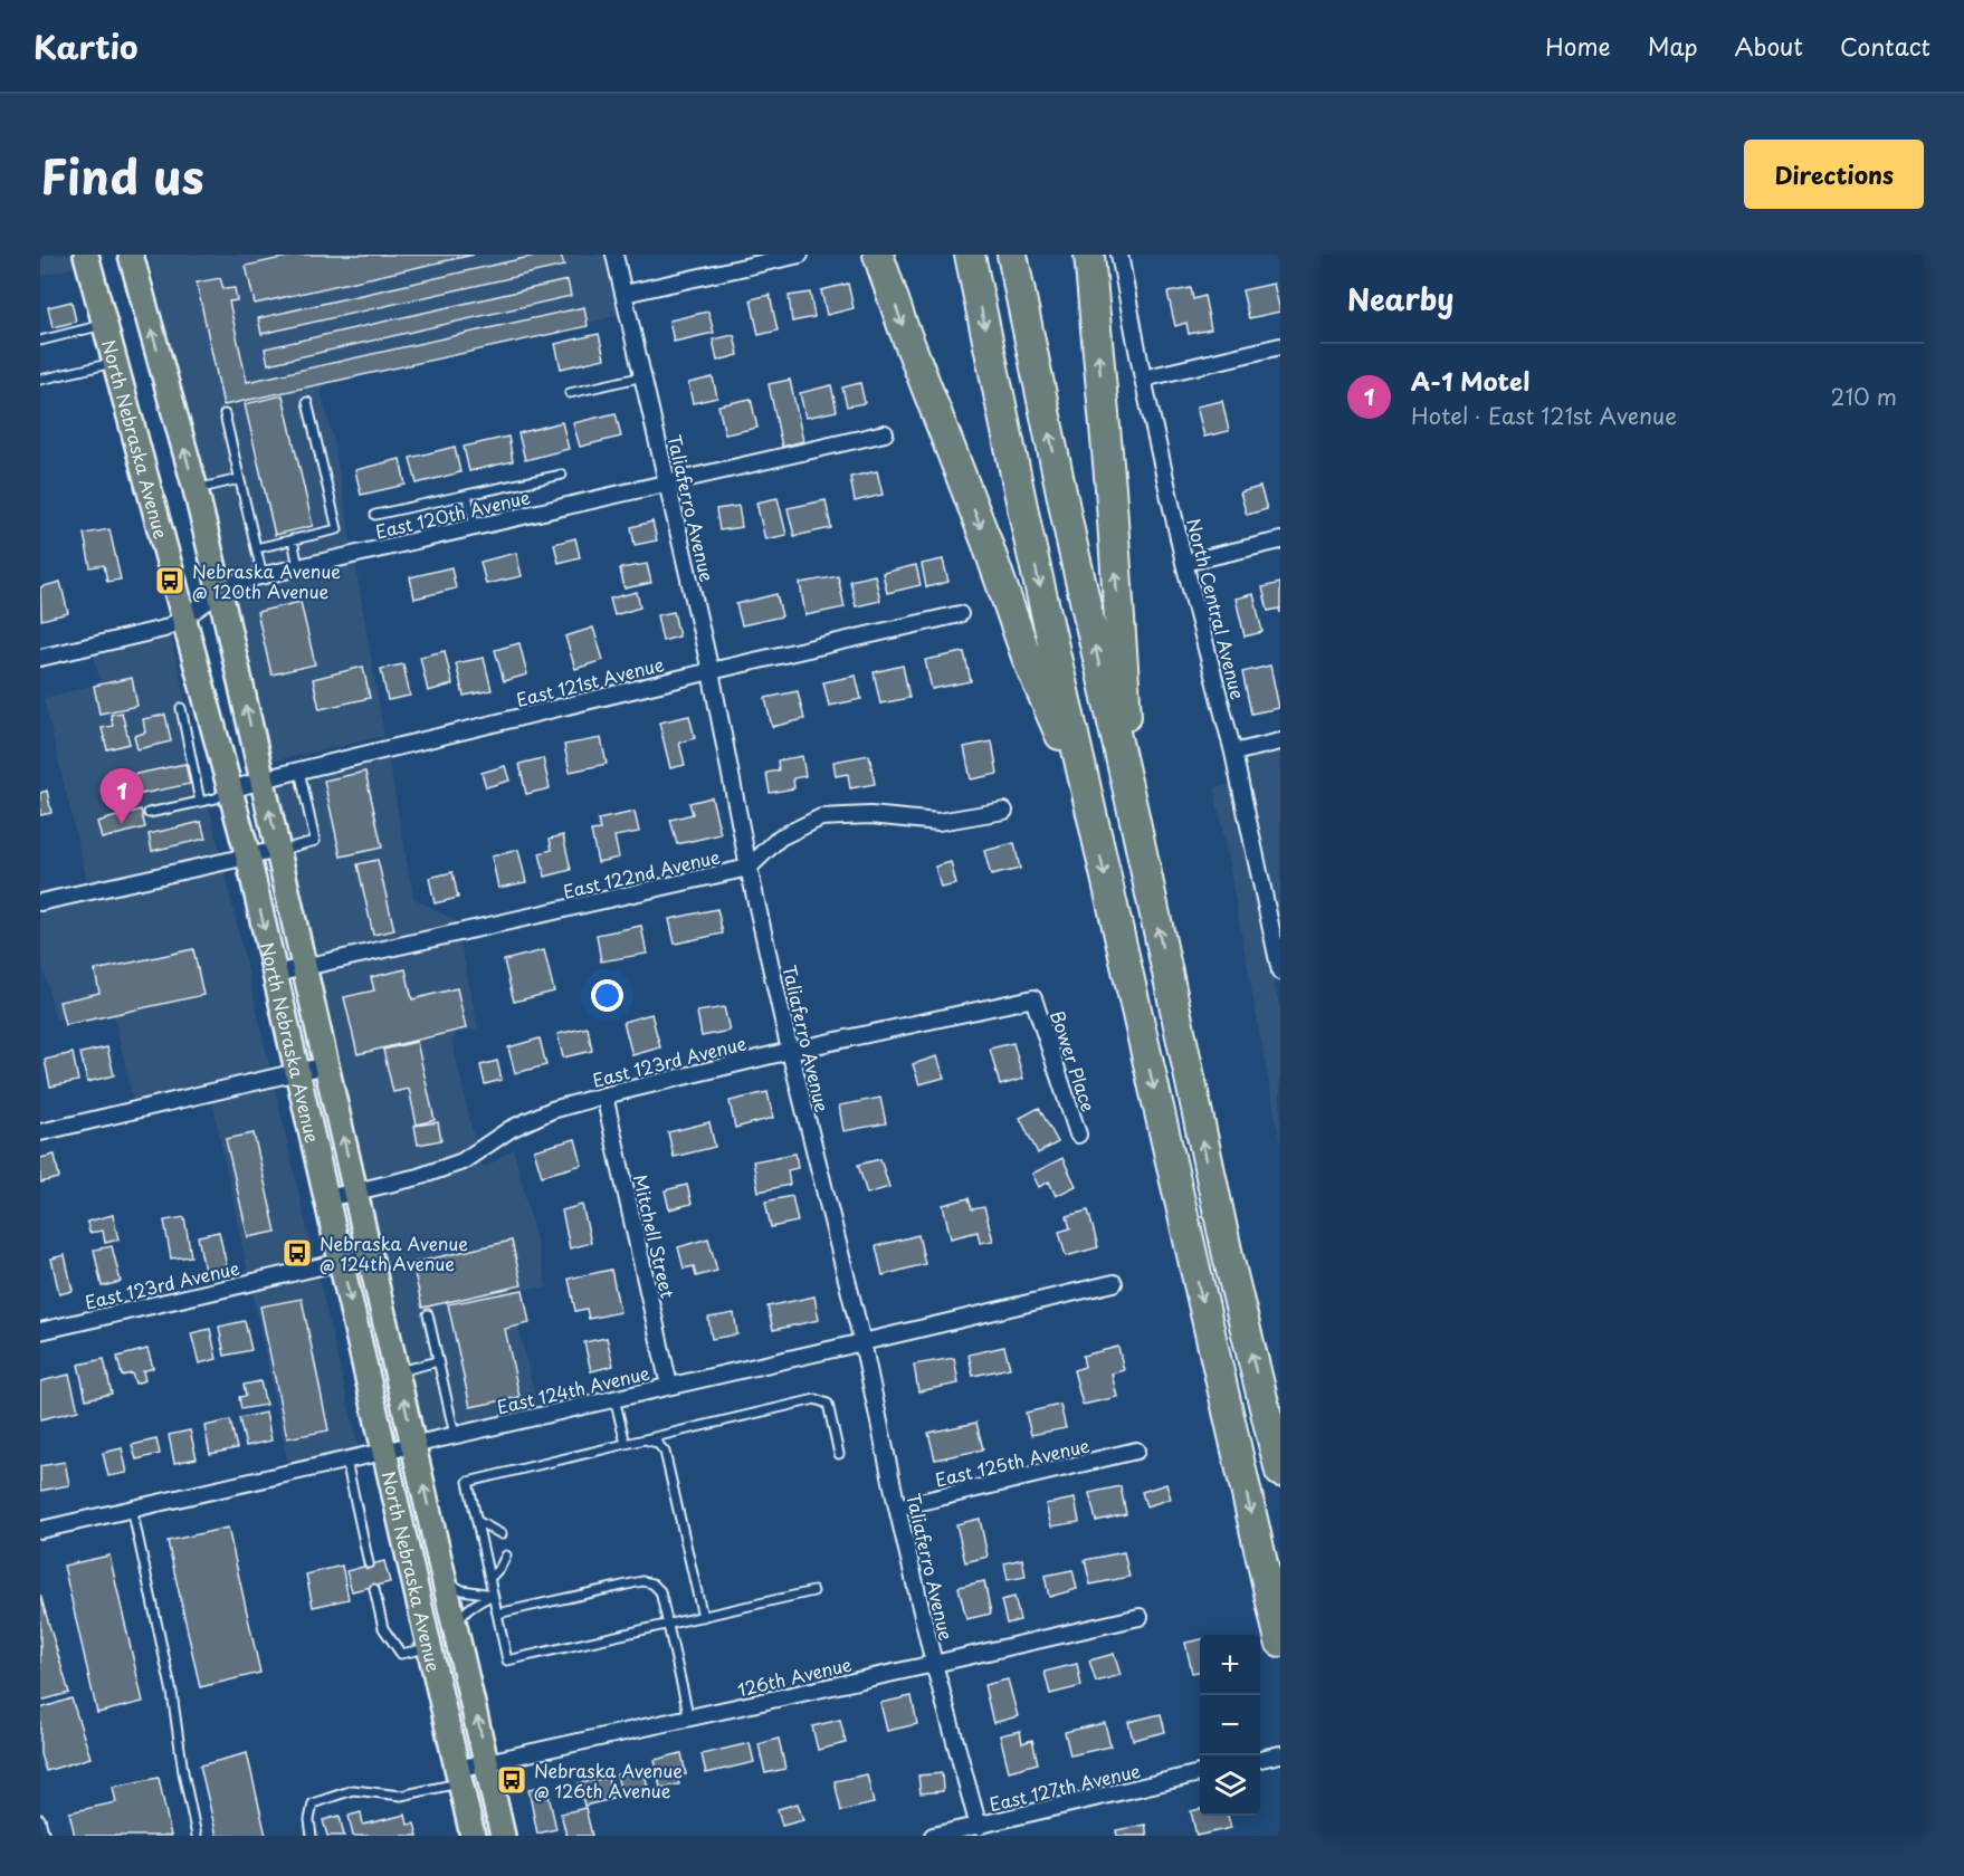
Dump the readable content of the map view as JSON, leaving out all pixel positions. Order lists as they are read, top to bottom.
{
  "streets": {
    "main road": ["North Nebraska Avenue"],
    "street": [
      "Taliaferro Avenue",
      "East 120th Avenue",
      "North Central Avenue",
      "East 121st Avenue",
      "East 122nd Avenue",
      "East 123rd Avenue",
      "Bower Place",
      "Mitchell Street",
      "East 124th Avenue",
      "East 125th Avenue",
      "126th Avenue",
      "East 127th Avenue"
    ]
  },
  "crossings": [
    ["North Nebraska Avenue", "East 120th Avenue"],
    ["North Nebraska Avenue", "East 121st Avenue"],
    ["North Nebraska Avenue", "East 122nd Avenue"],
    ["North Nebraska Avenue", "East 123rd Avenue"],
    ["North Nebraska Avenue", "East 124th Avenue"],
    ["North Nebraska Avenue", "126th Avenue"],
    ["Taliaferro Avenue", "East 120th Avenue"],
    ["Taliaferro Avenue", "East 121st Avenue"],
    ["Taliaferro Avenue", "East 122nd Avenue"],
    ["Taliaferro Avenue", "East 123rd Avenue"],
    ["Taliaferro Avenue", "East 124th Avenue"],
    ["Taliaferro Avenue", "East 125th Avenue"],
    ["Taliaferro Avenue", "126th Avenue"],
    ["Taliaferro Avenue", "East 127th Avenue"],
    ["East 123rd Avenue", "Bower Place"],
    ["East 123rd Avenue", "Mitchell Street"],
    ["Mitchell Street", "East 124th Avenue"]
  ],
  "places": {
    "bus stop": ["Nebraska Avenue @ 120th Avenue", "Nebraska Avenue @ 124th Avenue", "Nebraska Avenue @ 126th Avenue"]
  },
  "page": {
    "header": "Kartio",
    "nav": [
      "Home",
      "Map",
      "About",
      "Contact"
    ],
    "title": "Find us",
    "buttons": "Directions",
    "heading": "Nearby",
    "list": [
      {
        "mark": "1",
        "name": "A-1 Motel",
        "note": "Hotel · East 121st Avenue",
        "value": "210 m"
      }
    ],
    "pins": "1",
    "map_buttons": ["+", "−"]
  }
}
